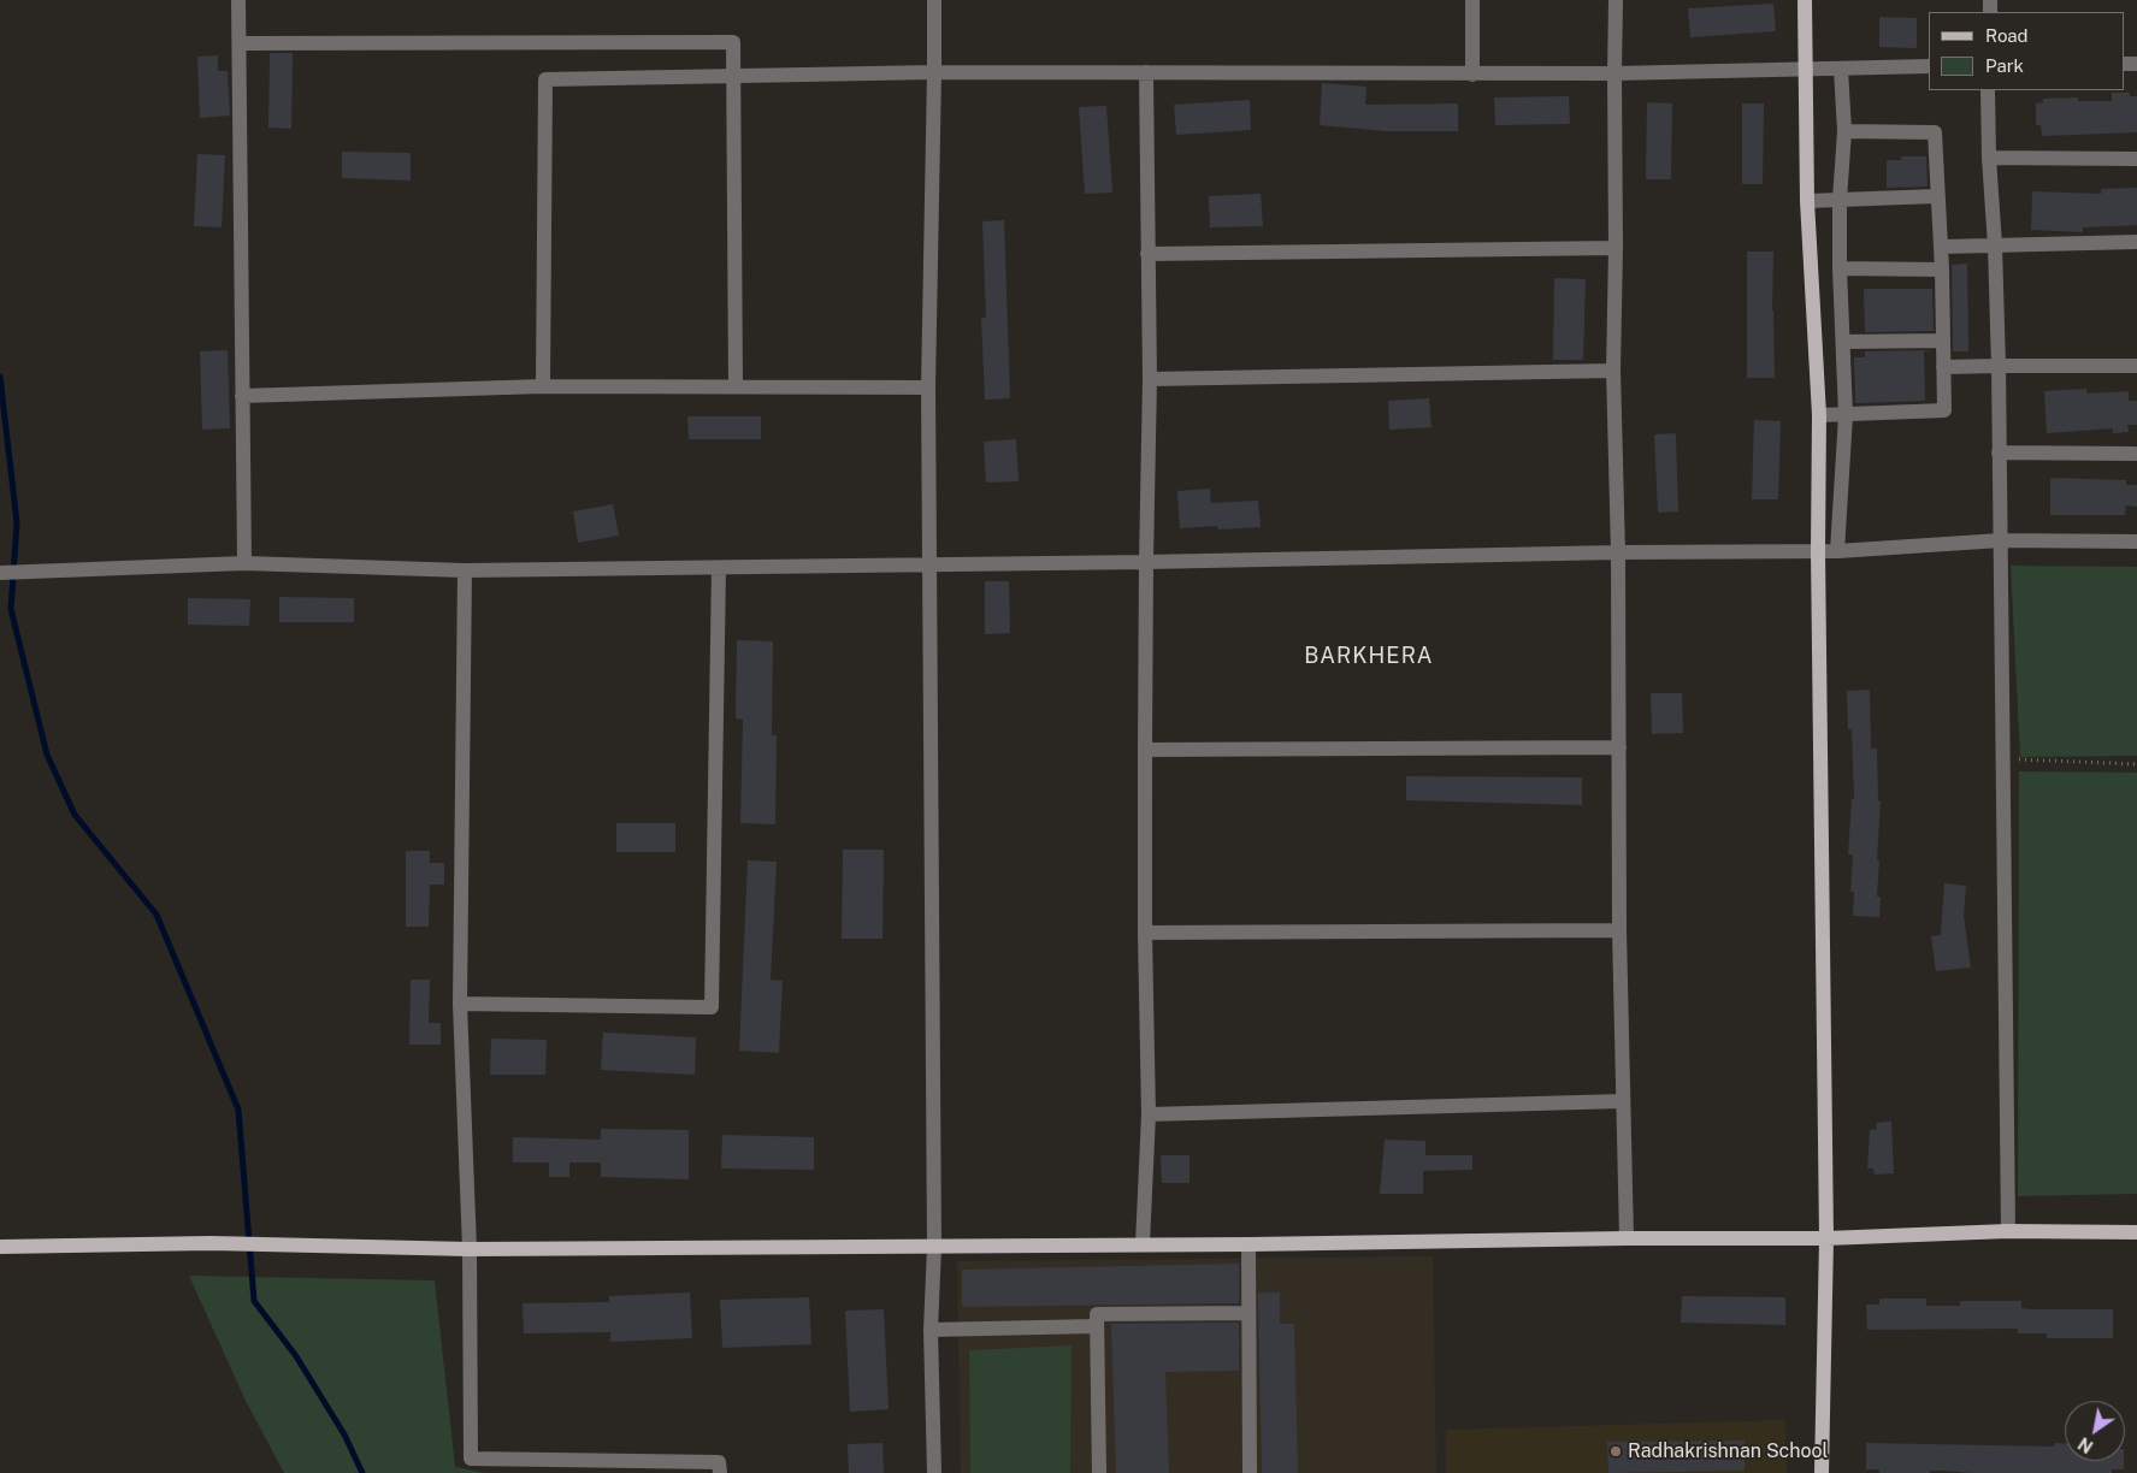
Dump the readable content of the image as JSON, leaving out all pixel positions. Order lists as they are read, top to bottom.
{
  "districts": ["BARKHERA"],
  "places": ["Radhakrishnan School"],
  "legend": ["Road", "Park"],
  "north": "bottom left"
}
